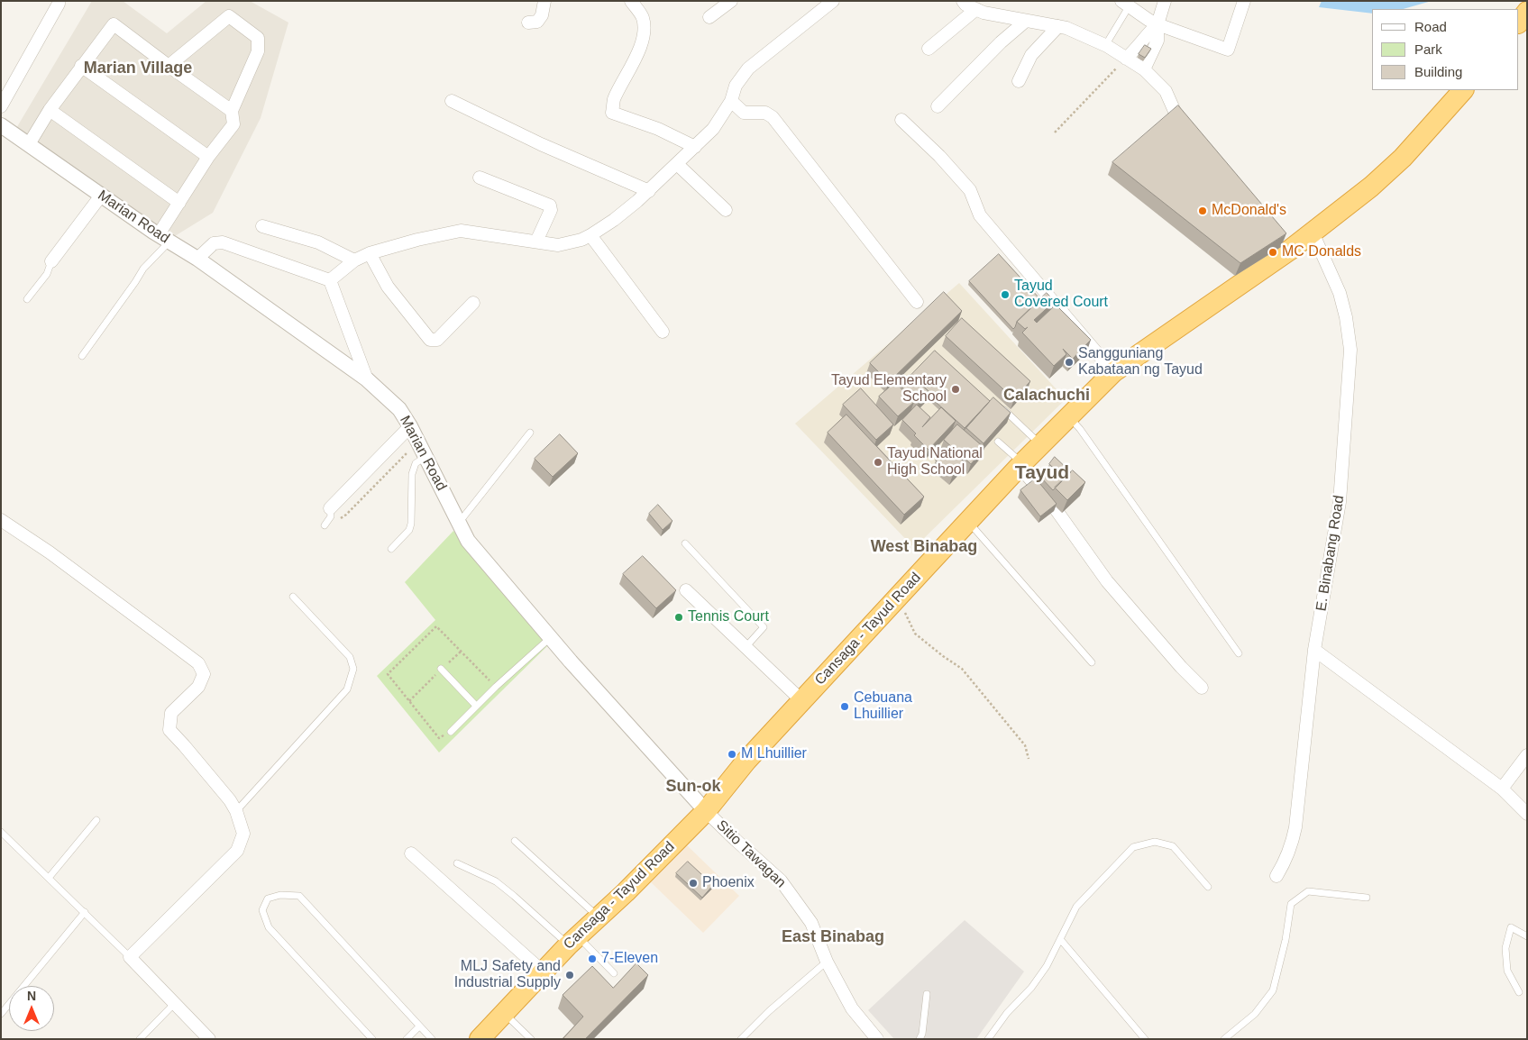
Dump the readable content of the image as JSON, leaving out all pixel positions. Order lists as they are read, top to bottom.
{
  "streets": {
    "highway": ["Cansaga - Tayud Road"],
    "street": ["Marian Road", "E. Binabang Road", "Sitio Tawagan"]
  },
  "crossings": [
    ["Marian Road", "Cansaga - Tayud Road"],
    ["Marian Road", "Sitio Tawagan"],
    ["E. Binabang Road", "Cansaga - Tayud Road"],
    ["Cansaga - Tayud Road", "Sitio Tawagan"]
  ],
  "districts": [
    "Marian Village",
    "Calachuchi",
    "Tayud",
    "West Binabag",
    "Sun-ok",
    "East Binabag"
  ],
  "places": [
    "McDonald's",
    "MC Donalds",
    "Tayud Covered Court",
    "Sangguniang Kabataan ng Tayud",
    "Tayud Elementary School",
    "Tayud National High School",
    "Tennis Court",
    "Cebuana Lhuillier",
    "M Lhuillier",
    "Phoenix",
    "7-Eleven",
    "MLJ Safety and Industrial Supply"
  ],
  "legend": ["Road", "Park", "Building"],
  "north": "top"
}
